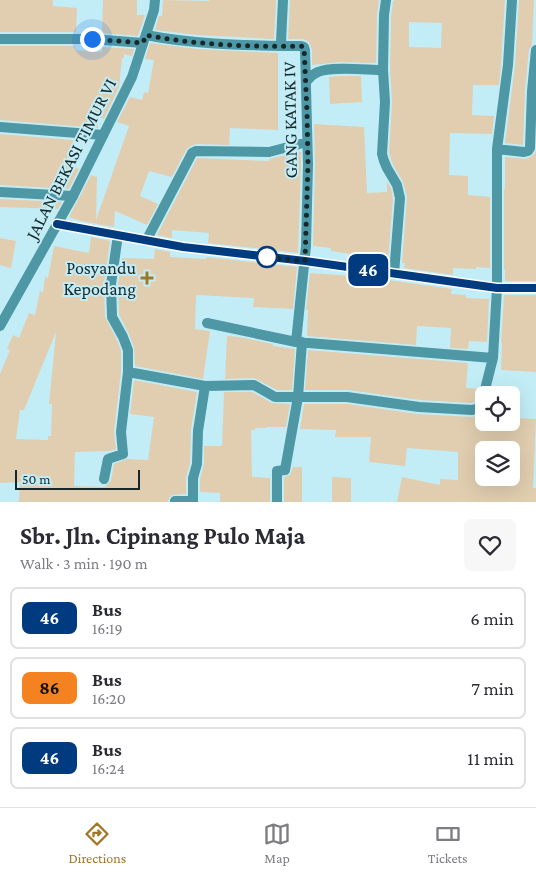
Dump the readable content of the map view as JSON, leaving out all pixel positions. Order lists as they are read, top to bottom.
{
  "streets": {
    "street": ["GANG KATAK IV", "JALAN BEKASI TIMUR VI"]
  },
  "places": {
    "health": ["Posyandu Kepodang"]
  },
  "lines": ["bus line 46"],
  "scale_bar": "50 m",
  "page": {
    "on_map": "46",
    "scale": "50 m",
    "heading": ["Sbr. Jln. Cipinang Pulo Maja", "Walk · 3 min · 190 m"],
    "list": [
      {
        "mark": "46",
        "name": "Bus",
        "note": "16:19",
        "value": "6 min"
      },
      {
        "mark": "86",
        "name": "Bus",
        "note": "16:20",
        "value": "7 min"
      },
      {
        "mark": "46",
        "name": "Bus",
        "note": "16:24",
        "value": "11 min"
      }
    ],
    "tabs": ["Directions", "Map", "Tickets"]
  }
}
